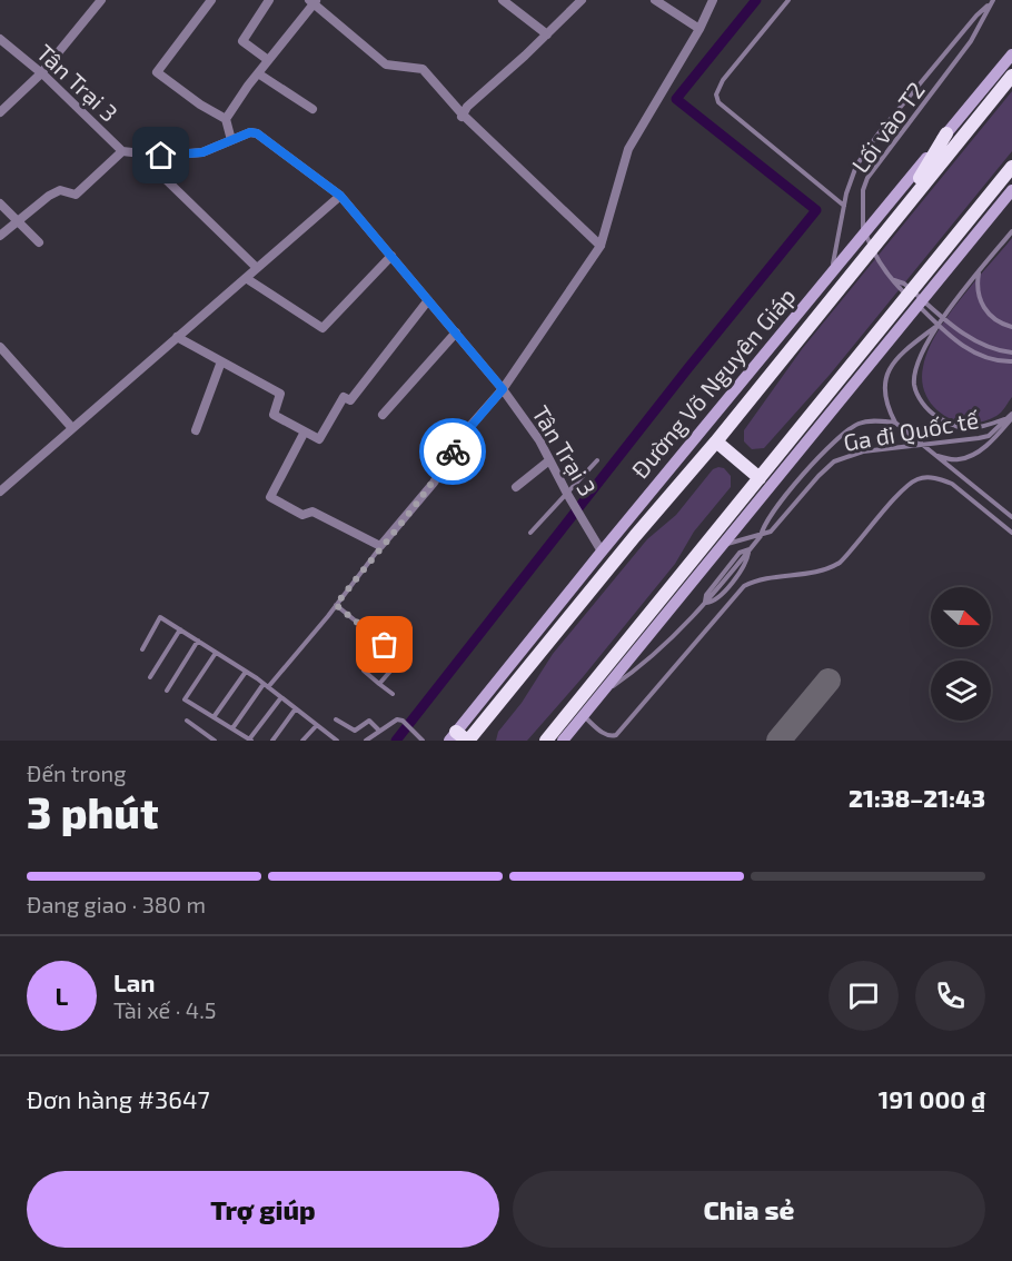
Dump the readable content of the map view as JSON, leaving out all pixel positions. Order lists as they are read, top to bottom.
{
  "streets": {
    "highway": ["Đường Võ Nguyên Giáp"],
    "street": ["Tân Trại 3"],
    "lane": ["Lối vào T2", "Ga đi Quốc tế"]
  },
  "crossings": [
    ["Tân Trại 3", "Đường Võ Nguyên Giáp"]
  ],
  "north": "right",
  "page": {
    "heading": ["3 phút", "Đến trong", "21:38–21:43"],
    "panel": [
      "Lan",
      "Tài xế · 4.5",
      "Đơn hàng #3647",
      "191 000 ₫"
    ],
    "bar": "Đang giao · 380 m",
    "round": "L",
    "buttons": ["Trợ giúp", "Chia sẻ"]
  }
}
